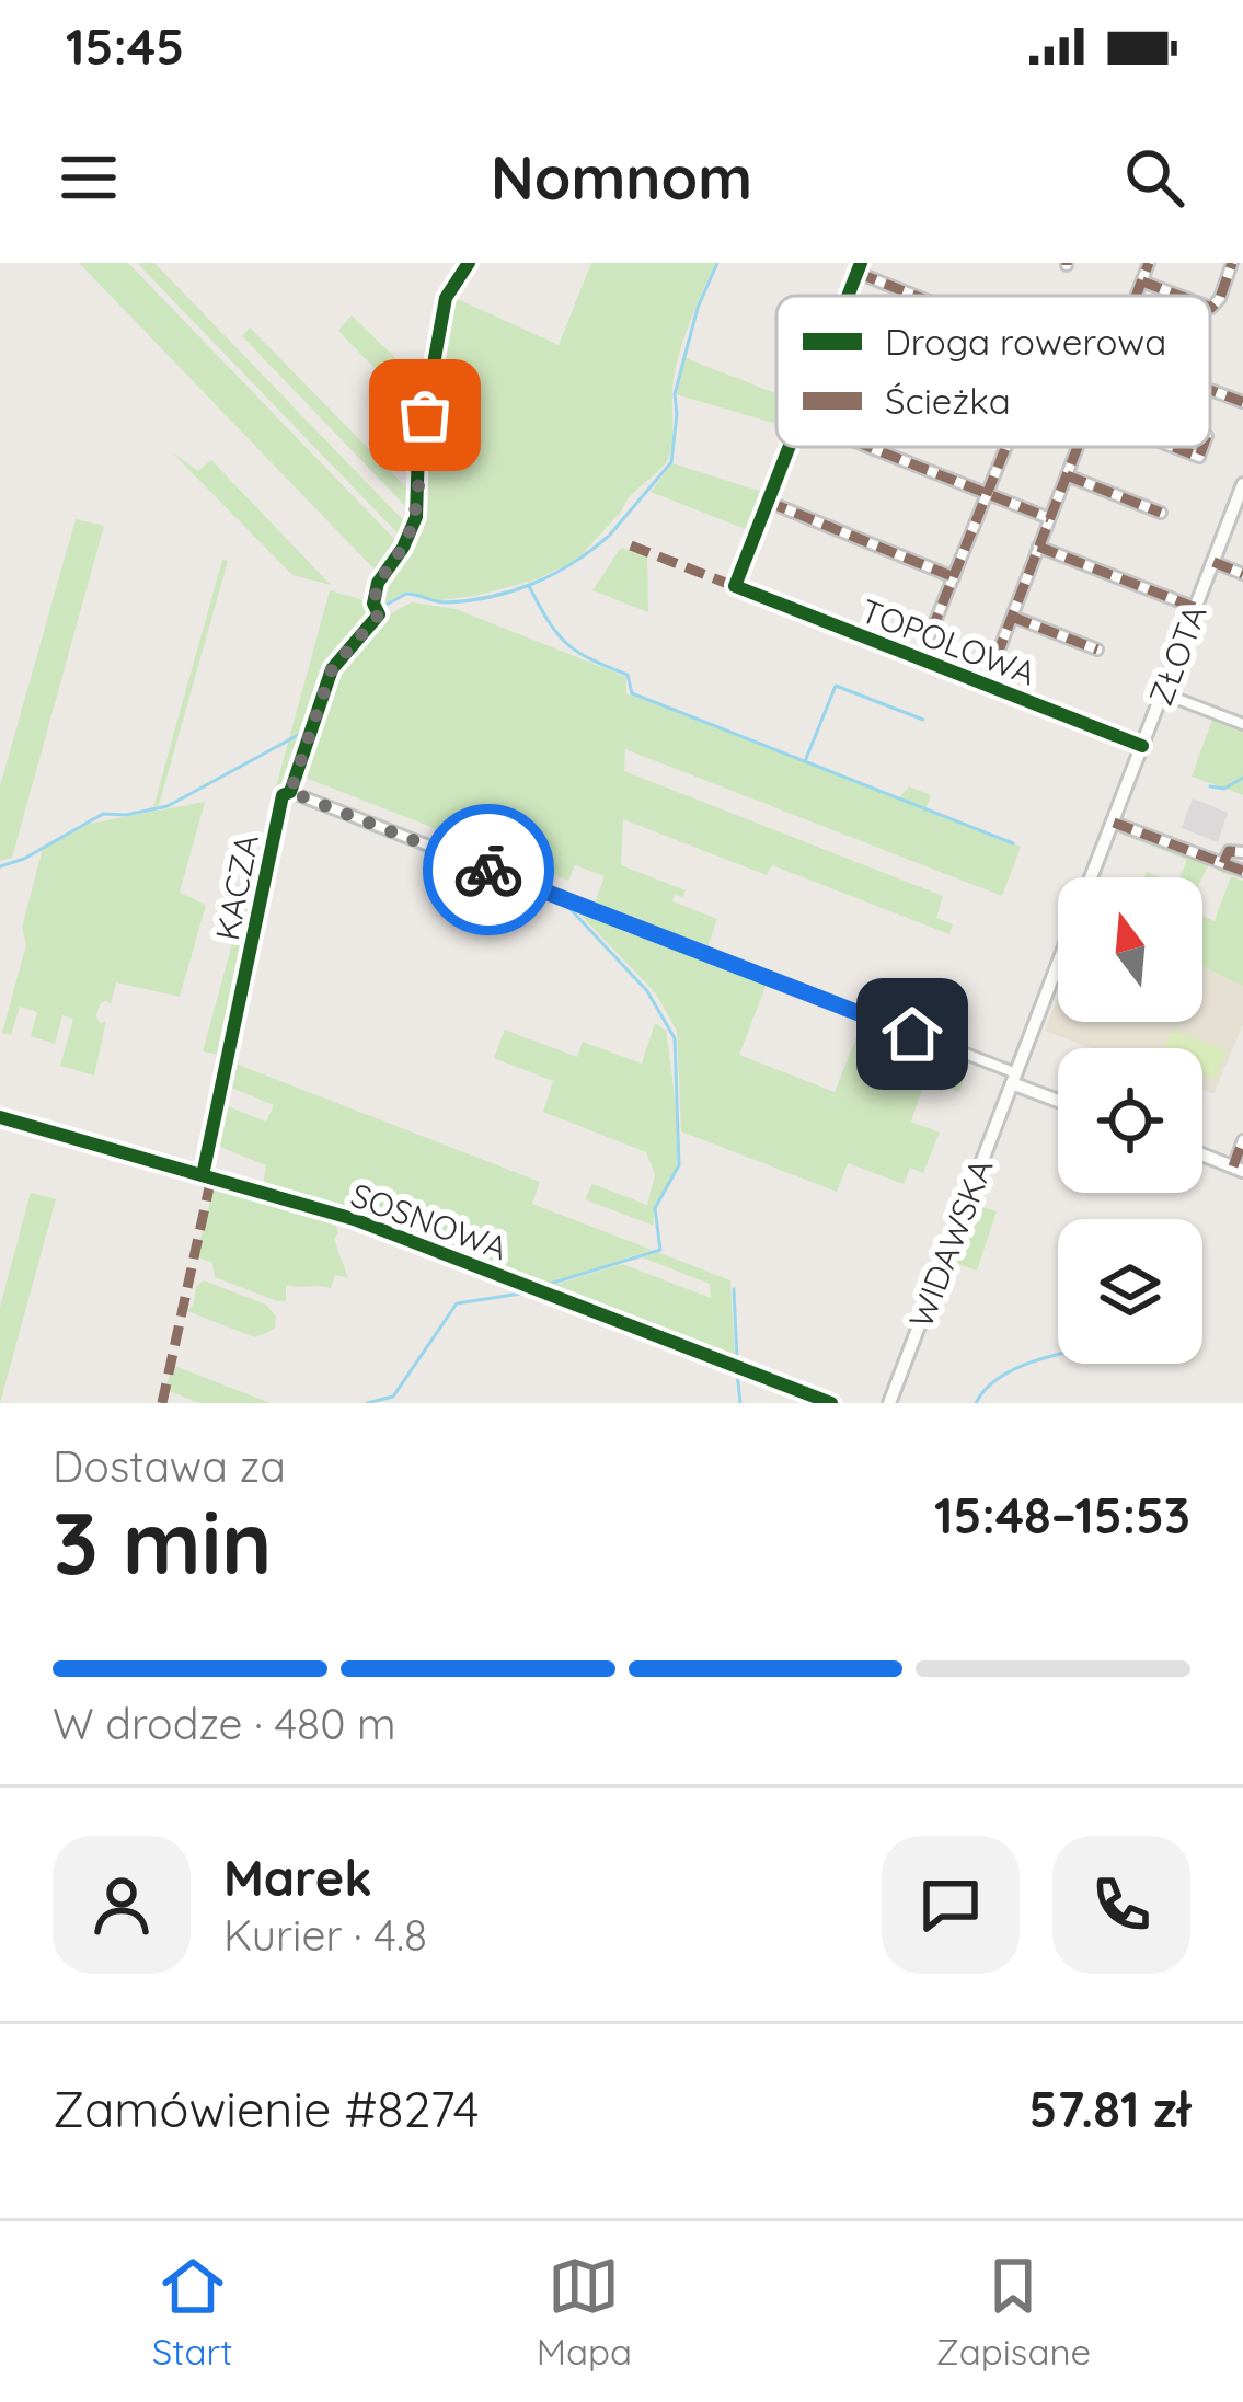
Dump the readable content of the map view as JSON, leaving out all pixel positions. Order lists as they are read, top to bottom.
{
  "streets": {
    "street": [
      "TOPOLOWA",
      "ZŁOTA",
      "KACZA",
      "SOSNOWA",
      "WIDAWSKA"
    ]
  },
  "crossings": [
    ["TOPOLOWA", "ZŁOTA"],
    ["ZŁOTA", "WIDAWSKA"],
    ["KACZA", "SOSNOWA"]
  ],
  "legend": ["Droga rowerowa", "Ścieżka"],
  "north": "top",
  "page": {
    "status": "15:45",
    "header": "Nomnom",
    "heading": ["3 min", "Dostawa za", "15:48–15:53"],
    "panel": [
      "Marek",
      "Kurier · 4.8",
      "Zamówienie #8274",
      "57.81 zł"
    ],
    "bar": "W drodze · 480 m",
    "tabs": ["Start", "Mapa", "Zapisane"]
  }
}
